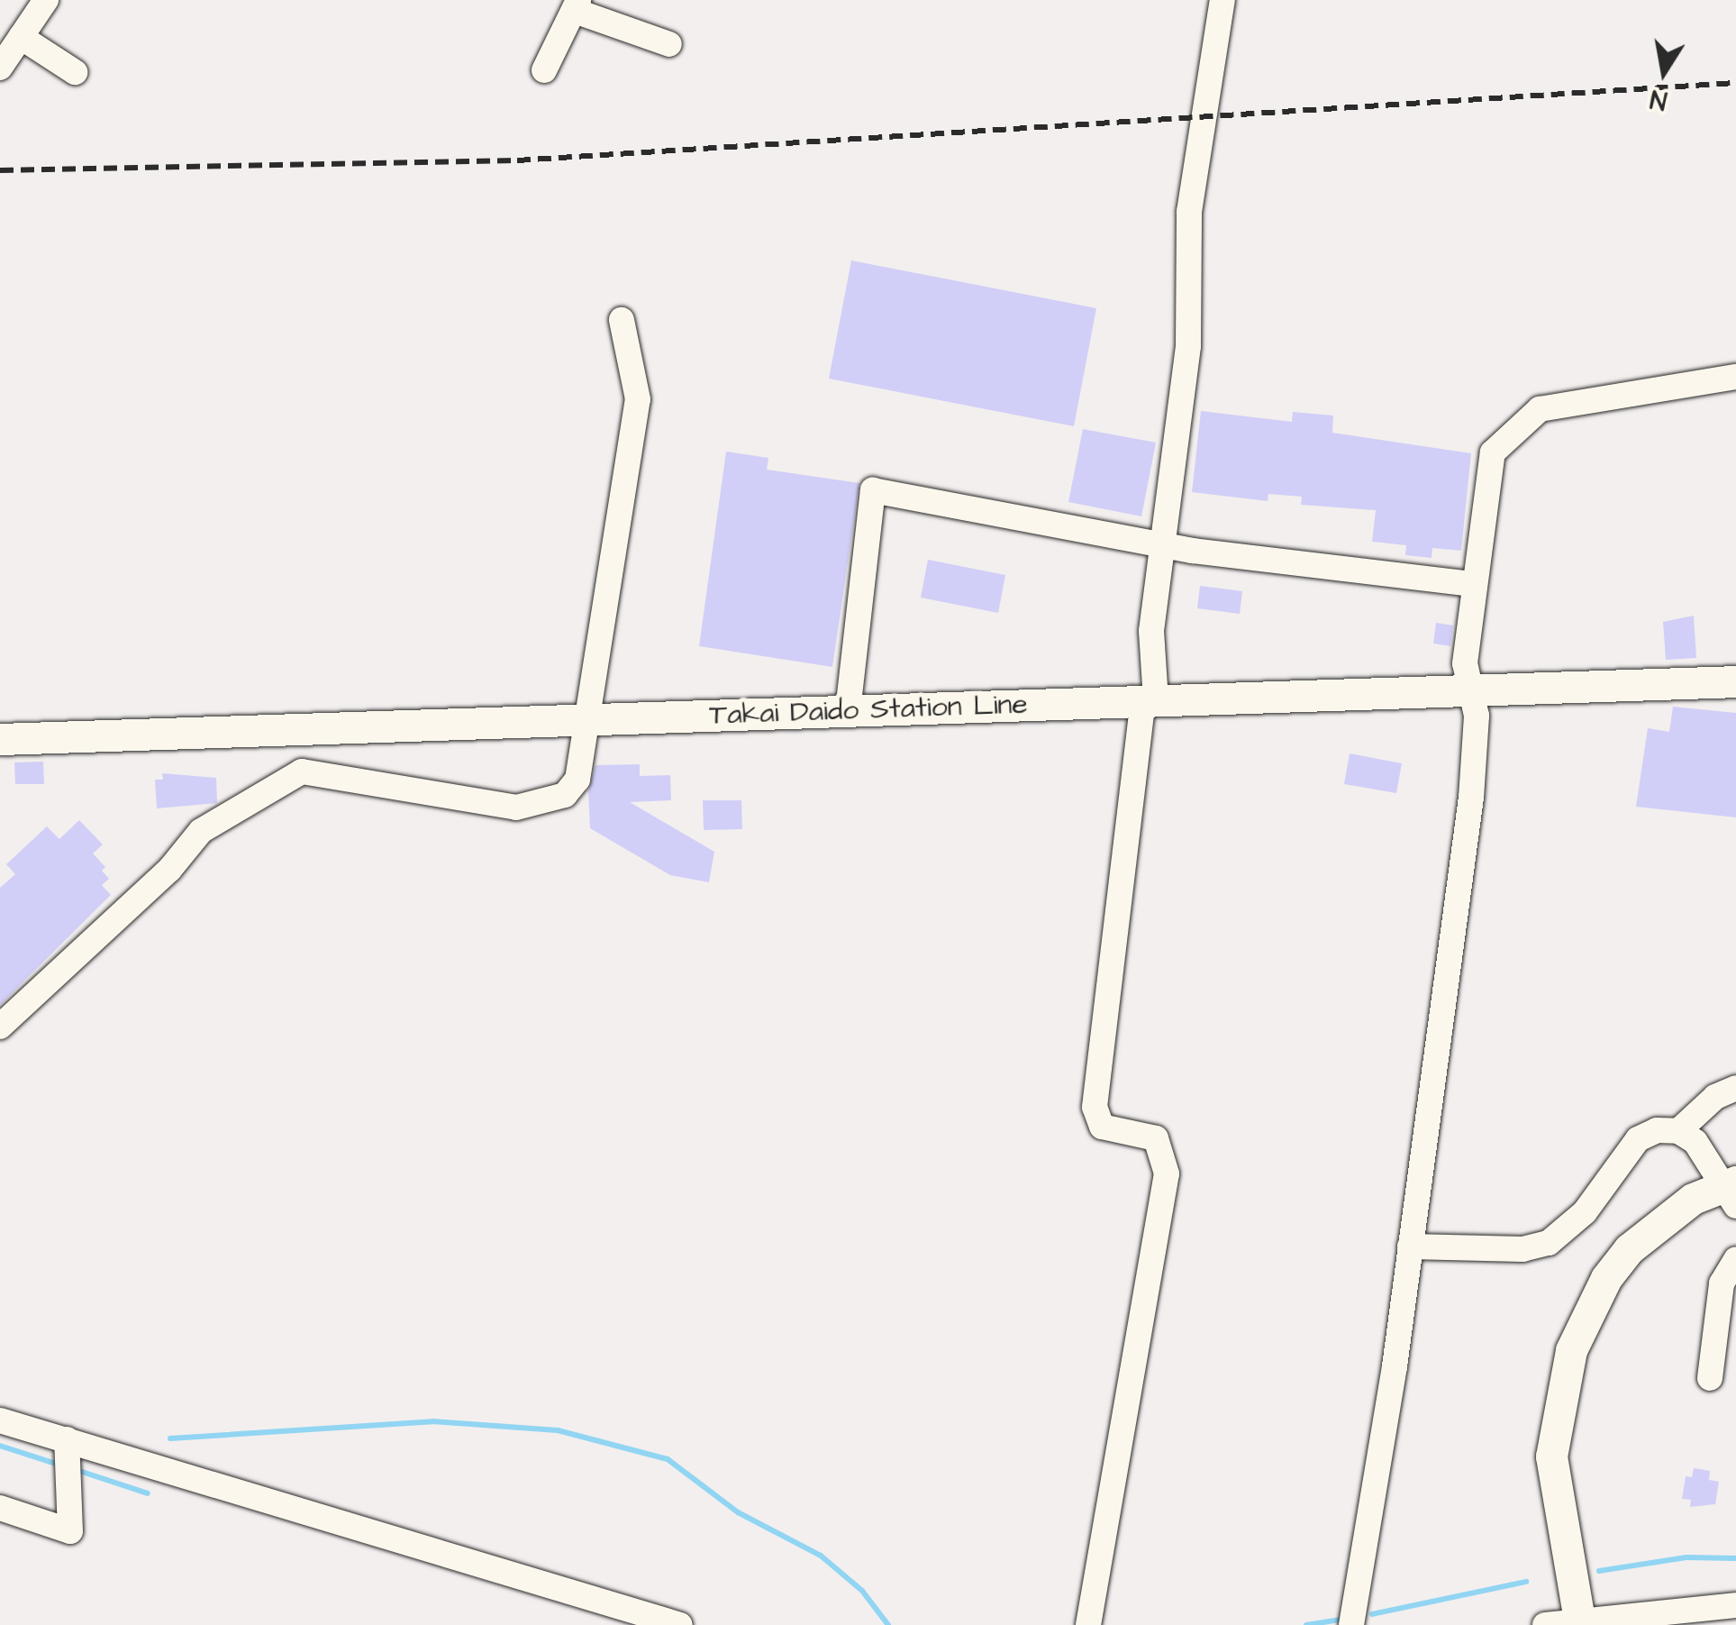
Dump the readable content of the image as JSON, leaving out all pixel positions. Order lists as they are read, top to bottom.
{
  "streets": {
    "main road": ["Takai Daido Station Line"]
  },
  "north": "bottom"
}
